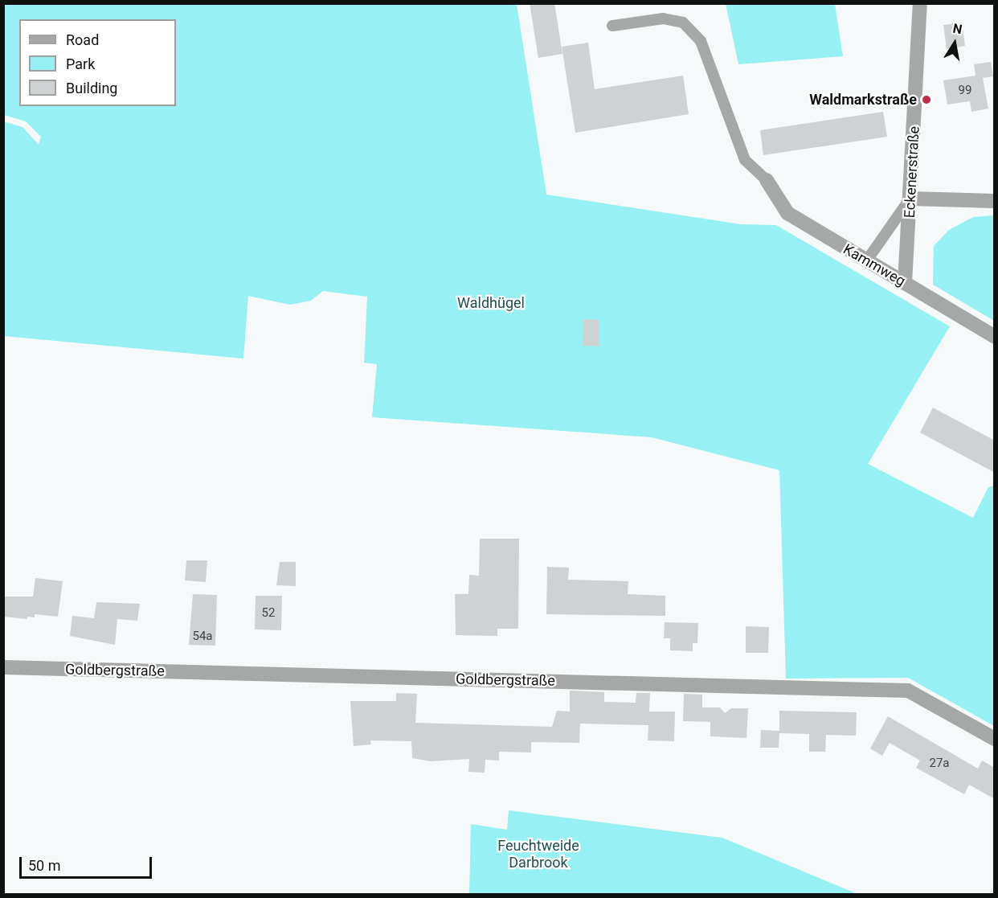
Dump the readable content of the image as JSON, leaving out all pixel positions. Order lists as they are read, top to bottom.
{
  "streets": {
    "street": ["Eckenerstraße", "Kammweg", "Goldbergstraße"]
  },
  "crossings": [
    ["Eckenerstraße", "Kammweg"]
  ],
  "parks": ["Waldhügel", "Feuchtweide Darbrook"],
  "places": ["Waldmarkstraße"],
  "house_numbers": [
    "99",
    "52",
    "54a",
    "27a"
  ],
  "legend": ["Road", "Park", "Building"],
  "scale_bar": "50 m",
  "north": "top"
}
